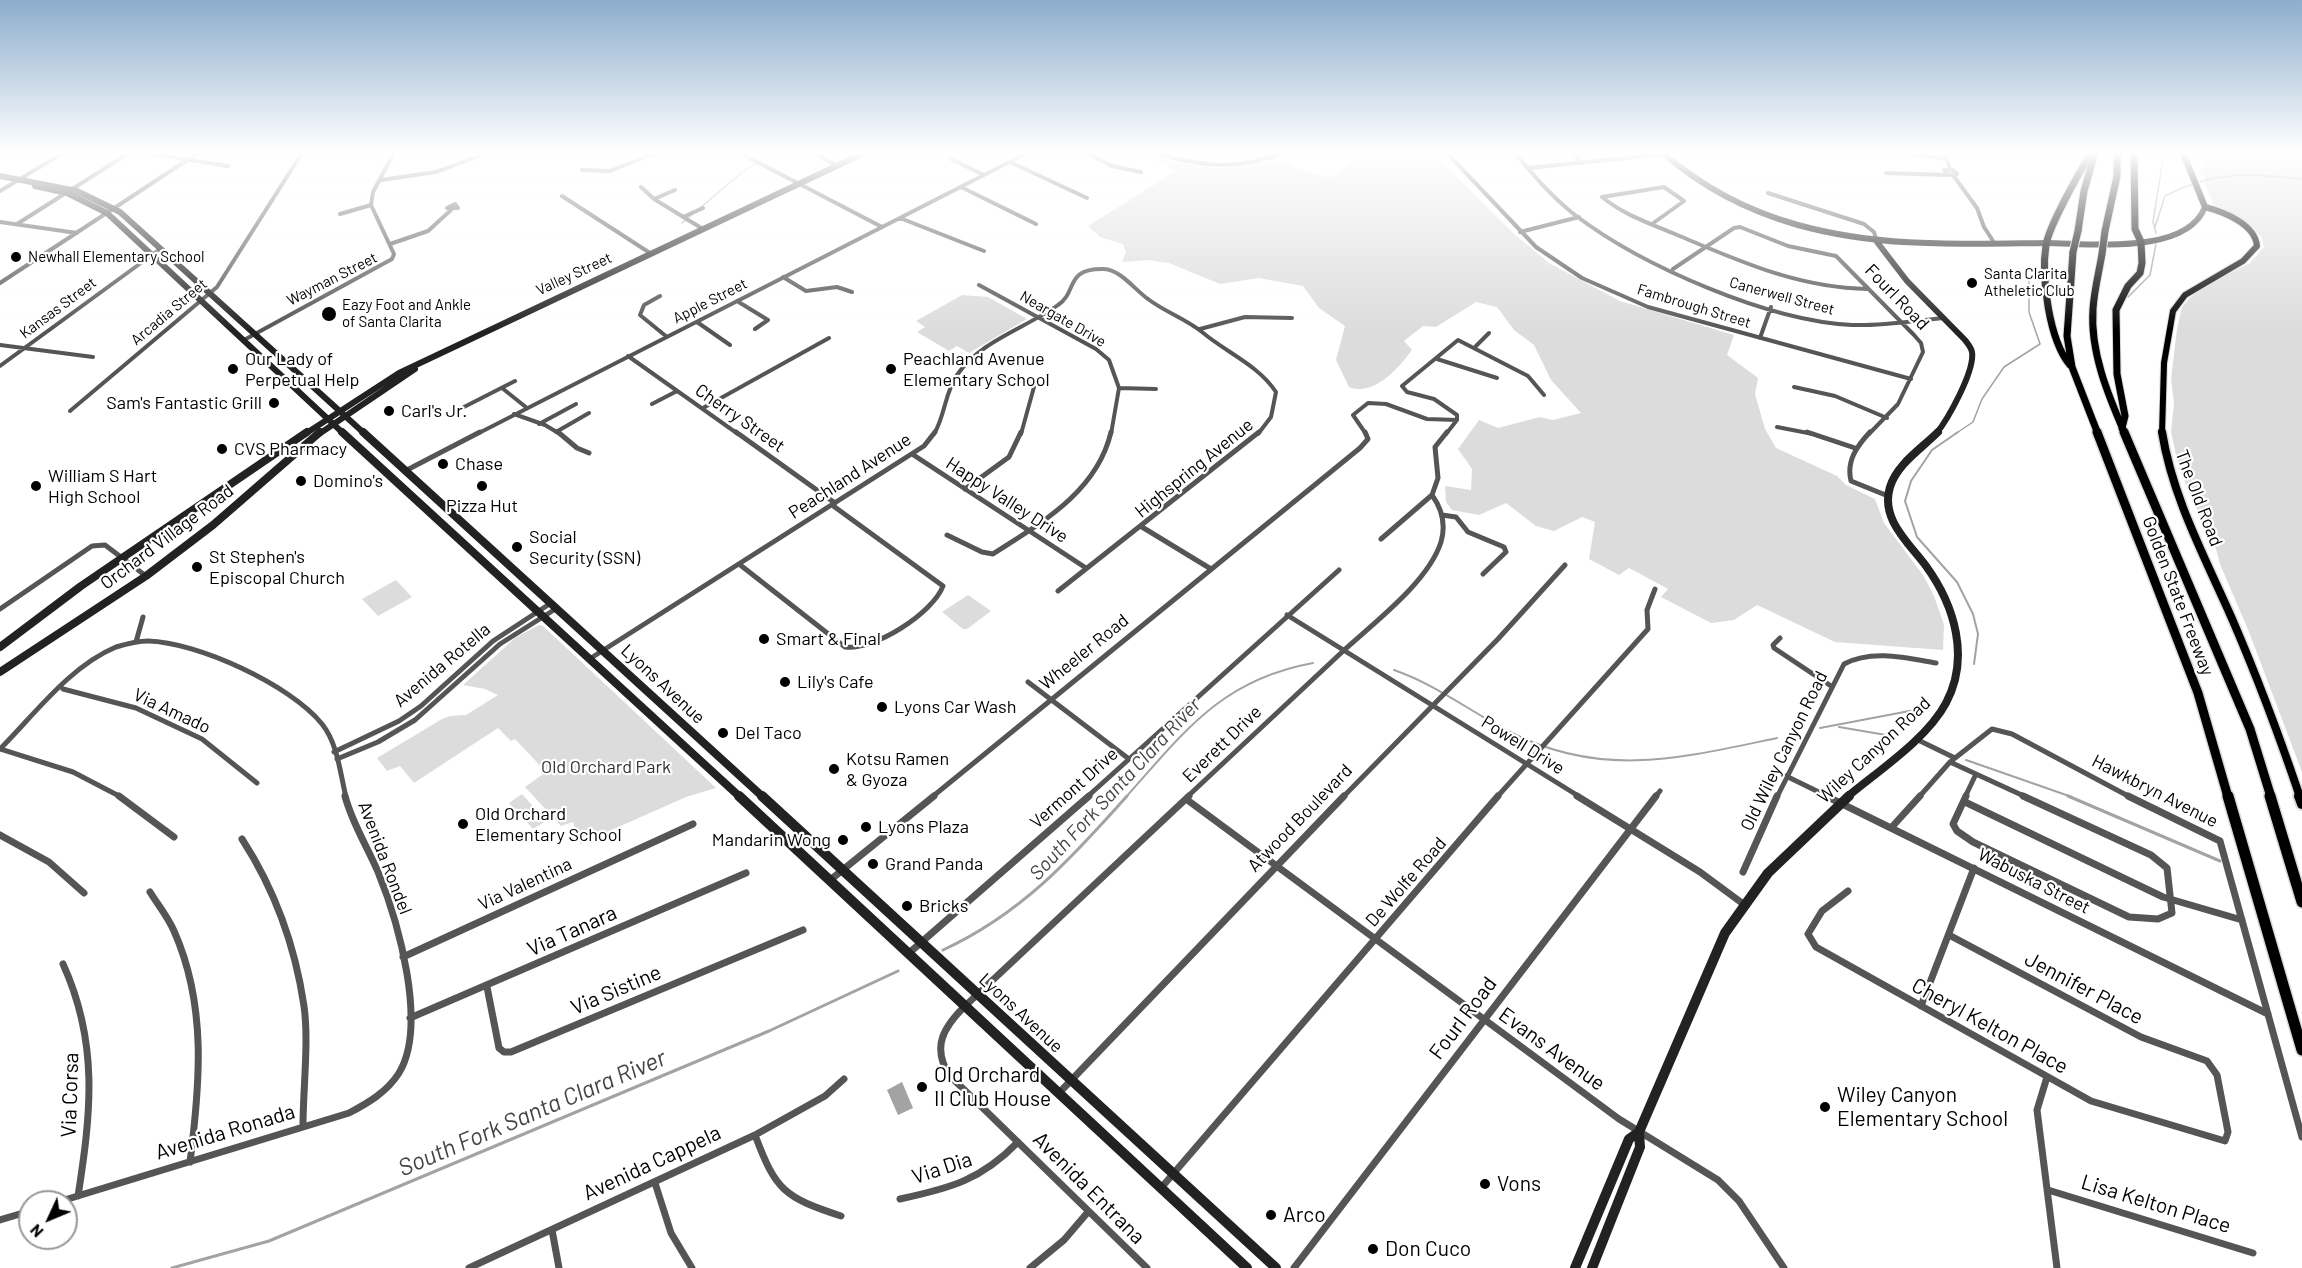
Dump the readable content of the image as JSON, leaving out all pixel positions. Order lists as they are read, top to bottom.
{
  "streets": {
    "highway": ["Golden State Freeway"],
    "main road": [
      "Valley Street",
      "The Old Road",
      "Orchard Village Road",
      "Lyons Avenue",
      "Wiley Canyon Road"
    ],
    "street": [
      "Wayman Street",
      "Canerwell Street",
      "Fourl Road",
      "Apple Street",
      "Fambrough Street",
      "Kansas Street",
      "Arcadia Street",
      "Neargate Drive",
      "Cherry Street",
      "Highspring Avenue",
      "Peachland Avenue",
      "Happy Valley Drive",
      "Wheeler Road",
      "Avenida Rotella",
      "Via Amado",
      "Everett Drive",
      "Powell Drive",
      "Old Wiley Canyon Road",
      "Vermont Drive",
      "Hawkbryn Avenue",
      "Atwood Boulevard",
      "Avenida Rondel",
      "Wabuska Street",
      "De Wolfe Road",
      "Via Valentina",
      "Via Tanara",
      "Jennifer Place",
      "Via Sistine",
      "Cheryl Kelton Place",
      "Evans Avenue",
      "Via Corsa",
      "Avenida Ronada",
      "Avenida Cappela",
      "Via Dia",
      "Avenida Entrana",
      "Lisa Kelton Place"
    ]
  },
  "crossings": [
    ["Valley Street", "Orchard Village Road"],
    ["Valley Street", "Lyons Avenue"],
    ["Wayman Street", "Lyons Avenue"],
    ["Canerwell Street", "Fourl Road"],
    ["Fourl Road", "Fambrough Street"],
    ["Fourl Road", "Powell Drive"],
    ["Fourl Road", "Evans Avenue"],
    ["Apple Street", "Cherry Street"],
    ["Apple Street", "Lyons Avenue"],
    ["Kansas Street", "Lyons Avenue"],
    ["Arcadia Street", "Lyons Avenue"],
    ["Neargate Drive", "Peachland Avenue"],
    ["Neargate Drive", "Happy Valley Drive"],
    ["Cherry Street", "Peachland Avenue"],
    ["Highspring Avenue", "Peachland Avenue"],
    ["Highspring Avenue", "Happy Valley Drive"],
    ["Peachland Avenue", "Happy Valley Drive"],
    ["Peachland Avenue", "Lyons Avenue"],
    ["Orchard Village Road", "Lyons Avenue"],
    ["Wheeler Road", "Lyons Avenue"],
    ["Avenida Rotella", "Lyons Avenue"],
    ["Avenida Rotella", "Avenida Rondel"],
    ["Lyons Avenue", "Everett Drive"],
    ["Lyons Avenue", "Vermont Drive"],
    ["Lyons Avenue", "Atwood Boulevard"],
    ["Lyons Avenue", "De Wolfe Road"],
    ["Lyons Avenue", "Avenida Entrana"],
    ["Everett Drive", "Powell Drive"],
    ["Everett Drive", "Evans Avenue"],
    ["Everett Drive", "Avenida Entrana"],
    ["Powell Drive", "Wiley Canyon Road"],
    ["Powell Drive", "Vermont Drive"],
    ["Powell Drive", "Atwood Boulevard"],
    ["Powell Drive", "De Wolfe Road"],
    ["Wiley Canyon Road", "Wabuska Street"],
    ["Wiley Canyon Road", "Evans Avenue"],
    ["Old Wiley Canyon Road", "Wabuska Street"],
    ["Hawkbryn Avenue", "Wabuska Street"],
    ["Atwood Boulevard", "Evans Avenue"],
    ["Avenida Rondel", "Via Valentina"],
    ["Avenida Rondel", "Via Tanara"],
    ["Avenida Rondel", "Avenida Ronada"],
    ["De Wolfe Road", "Evans Avenue"],
    ["Via Tanara", "Via Sistine"],
    ["Jennifer Place", "Cheryl Kelton Place"],
    ["Via Corsa", "Avenida Ronada"],
    ["Via Dia", "Avenida Entrana"]
  ],
  "water": ["South Fork Santa Clara River"],
  "parks": ["Old Orchard Park"],
  "places": [
    "Newhall Elementary School",
    "Santa Clarita Atheletic Club",
    "Eazy Foot and Ankle of Santa Clarita",
    "Our Lady of Perpetual Help",
    "Peachland Avenue Elementary School",
    "Sam's Fantastic Grill",
    "Carl's Jr.",
    "CVS Pharmacy",
    "Chase",
    "Domino's",
    "William S Hart High School",
    "Pizza Hut",
    "Social Security (SSN)",
    "St Stephen's Episcopal Church",
    "Smart & Final",
    "Lily's Cafe",
    "Lyons Car Wash",
    "Del Taco",
    "Kotsu Ramen & Gyoza",
    "Old Orchard Elementary School",
    "Lyons Plaza",
    "Mandarin Wong",
    "Grand Panda",
    "Bricks",
    "Old Orchard II Club House",
    "Wiley Canyon Elementary School",
    "Vons",
    "Arco",
    "Don Cuco"
  ],
  "north": "bottom left"
}
